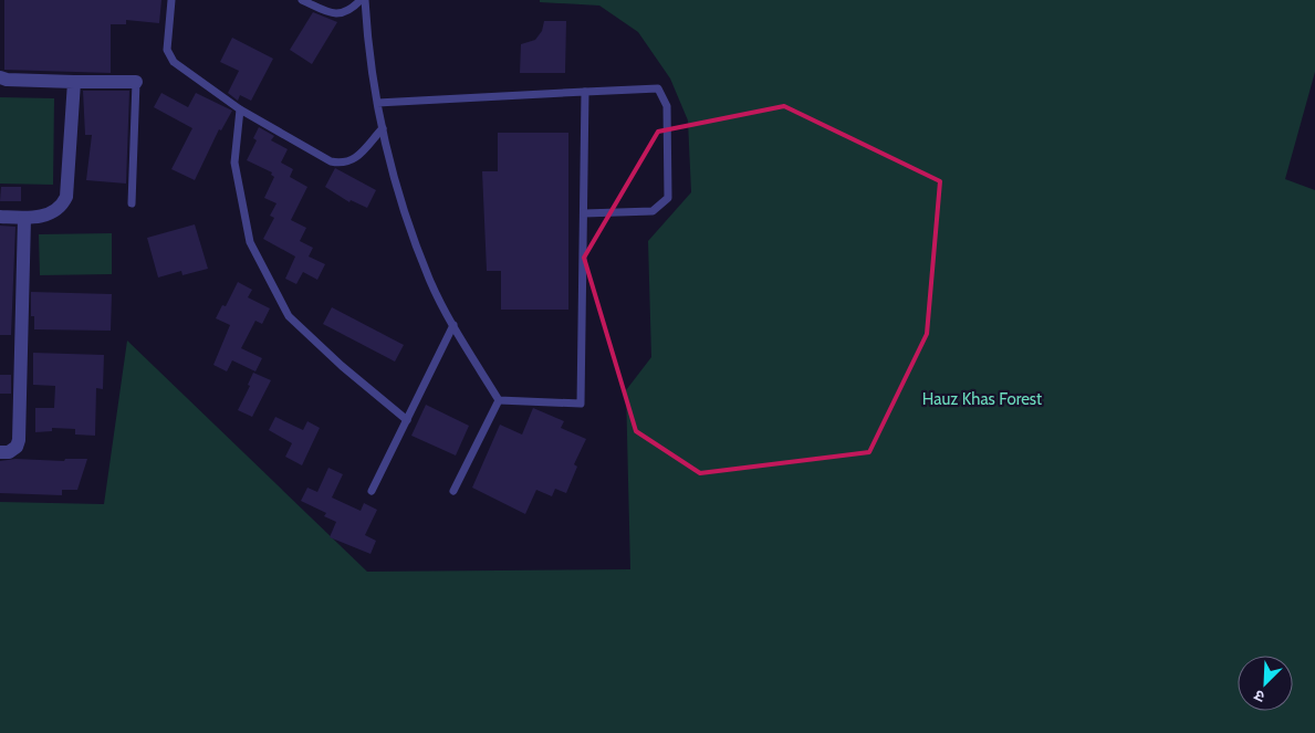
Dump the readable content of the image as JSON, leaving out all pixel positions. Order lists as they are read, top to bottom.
{
  "parks": ["Hauz Khas Forest"],
  "north": "bottom left"
}
